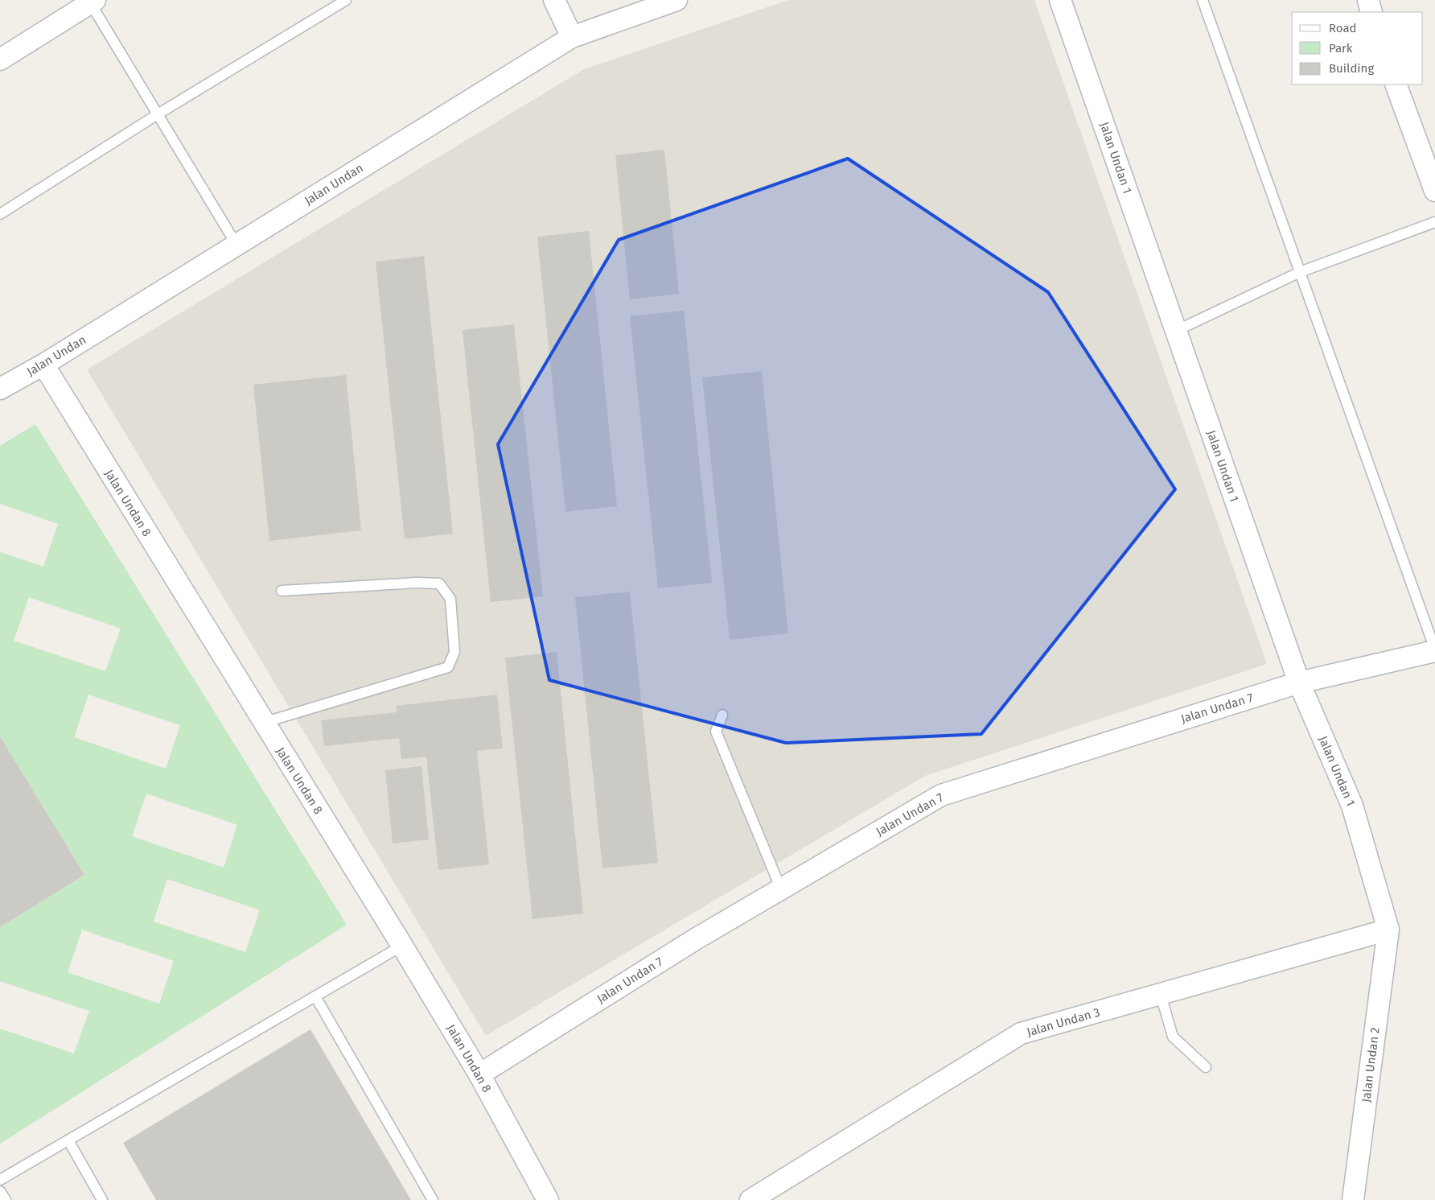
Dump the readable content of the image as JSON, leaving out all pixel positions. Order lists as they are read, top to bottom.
{
  "streets": {
    "street": [
      "Jalan Undan 1",
      "Jalan Undan",
      "Jalan Undan 8",
      "Jalan Undan 7",
      "Jalan Undan 3",
      "Jalan Undan 2"
    ]
  },
  "crossings": [
    ["Jalan Undan 1", "Jalan Undan 7"],
    ["Jalan Undan 1", "Jalan Undan 3"],
    ["Jalan Undan 1", "Jalan Undan 2"],
    ["Jalan Undan", "Jalan Undan 8"],
    ["Jalan Undan 8", "Jalan Undan 7"],
    ["Jalan Undan 3", "Jalan Undan 2"]
  ],
  "legend": ["Road", "Park", "Building"]
}
